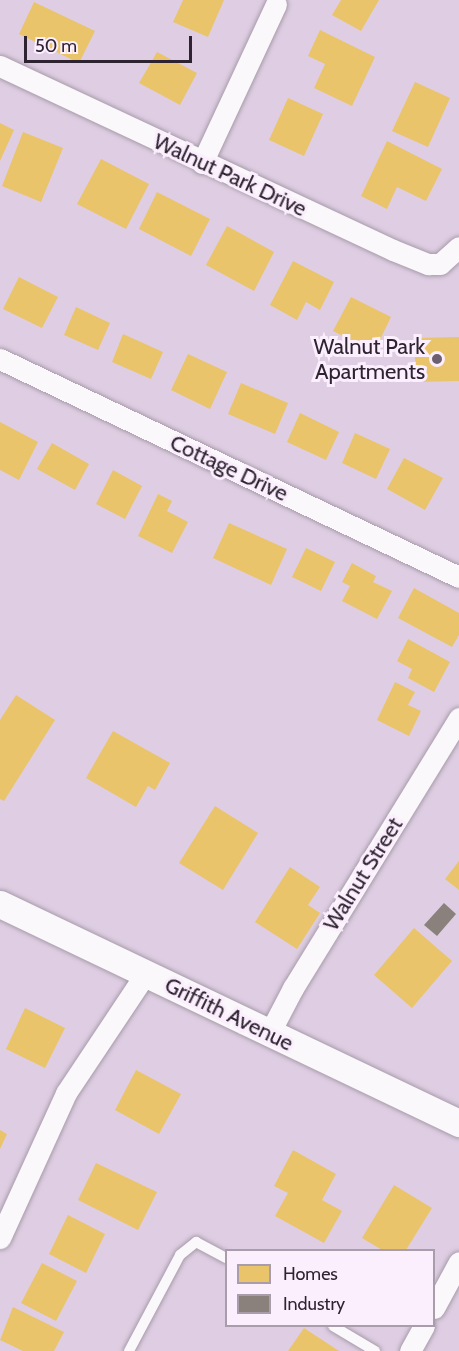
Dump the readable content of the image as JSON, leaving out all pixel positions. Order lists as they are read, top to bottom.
{
  "streets": {
    "street": [
      "Walnut Park Drive",
      "Cottage Drive",
      "Walnut Street",
      "Griffith Avenue"
    ]
  },
  "crossings": [
    ["Walnut Street", "Griffith Avenue"]
  ],
  "places": ["Walnut Park Apartments"],
  "legend": ["Homes", "Industry"],
  "scale_bar": "50 m"
}
